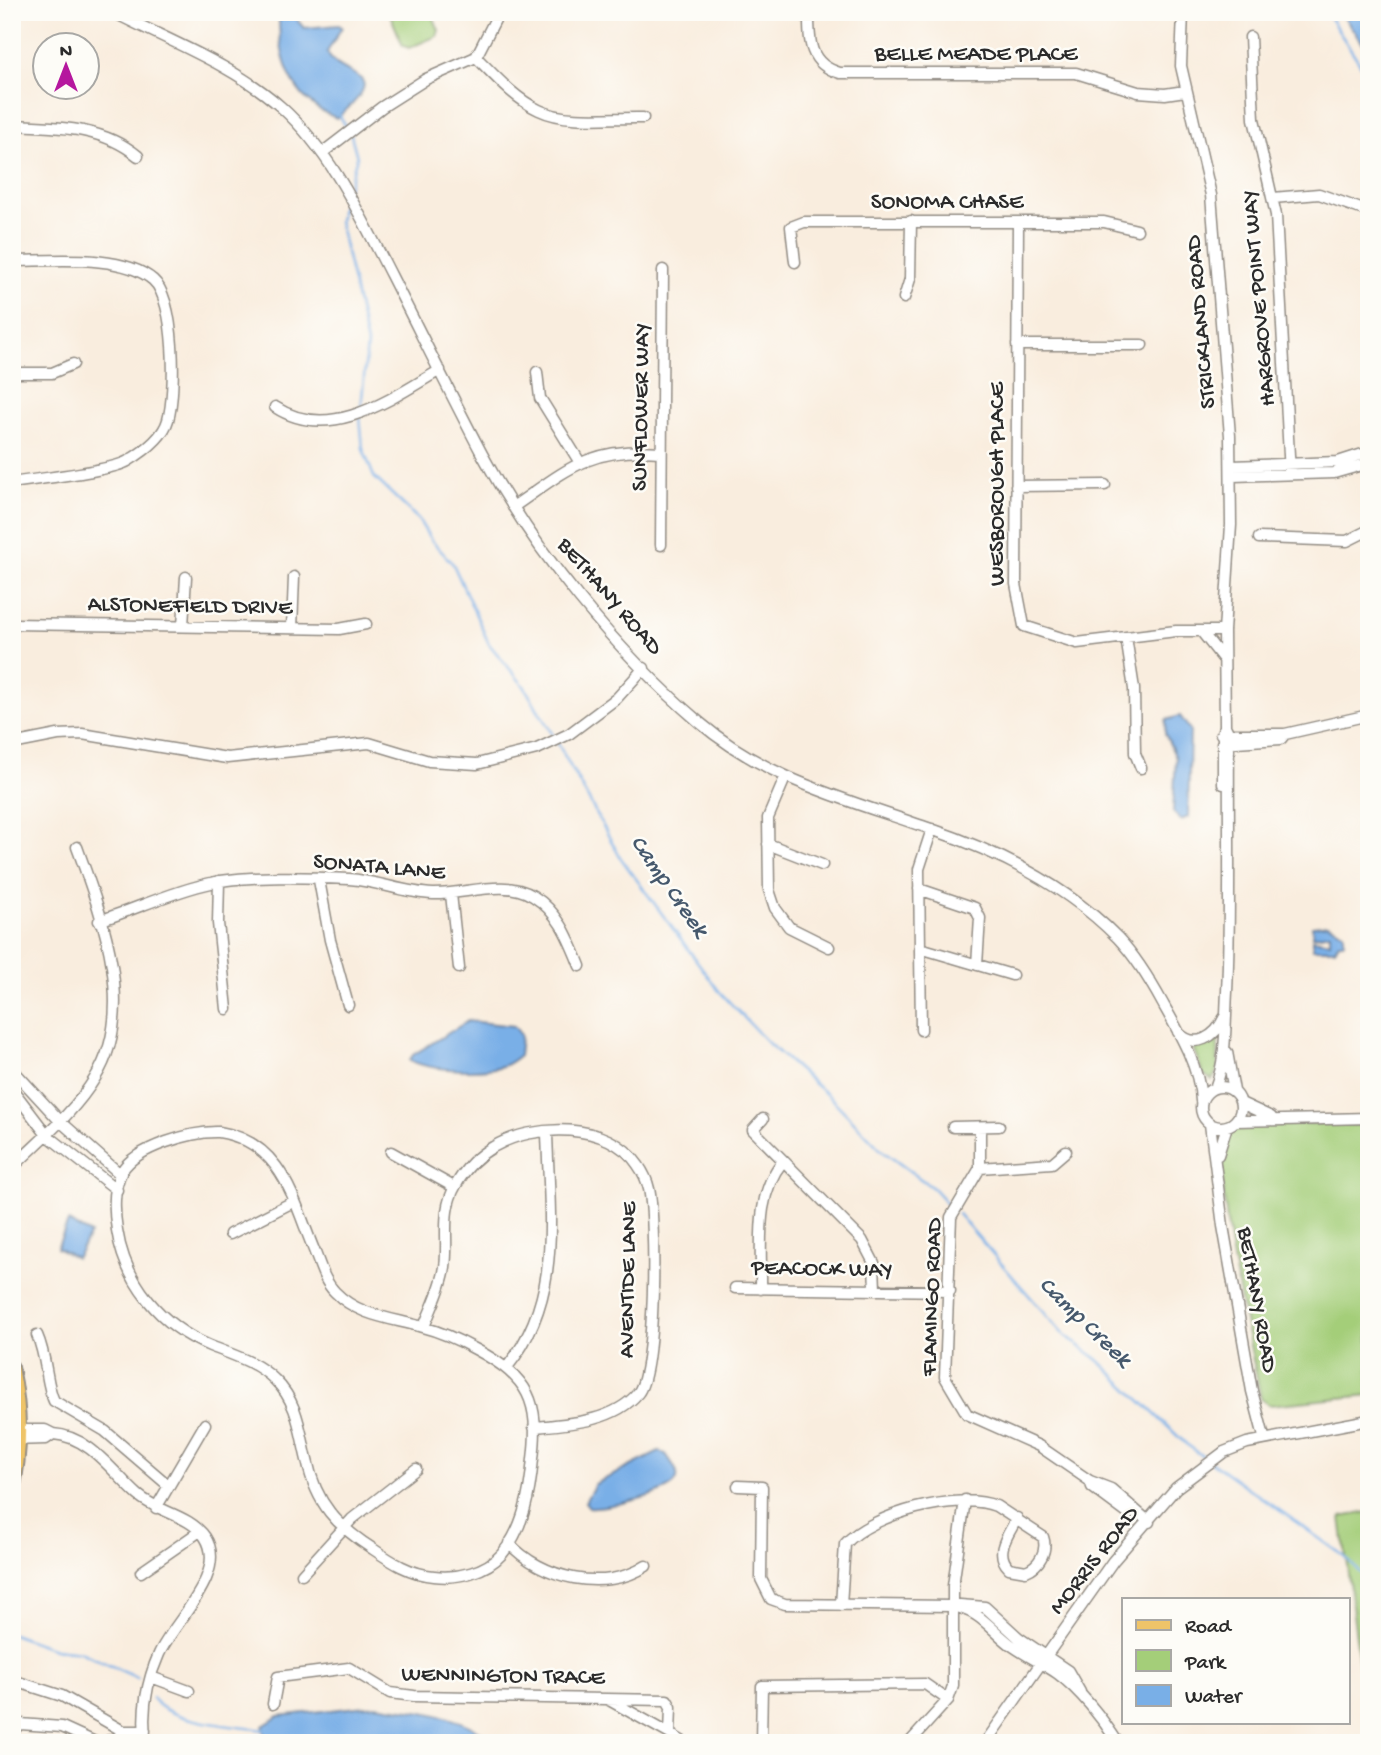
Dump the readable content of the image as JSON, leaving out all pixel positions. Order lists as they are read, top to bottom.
{
  "streets": {
    "street": [
      "BELLE MEADE PLACE",
      "SONOMA CHASE",
      "HARGROVE POINT WAY",
      "STRICKLAND ROAD",
      "SUNFLOWER WAY",
      "WESBOROUGH PLACE",
      "BETHANY ROAD",
      "ALSTONEFIELD DRIVE",
      "SONATA LANE",
      "PEACOCK WAY",
      "AVENTIDE LANE",
      "FLAMINGO ROAD",
      "MORRIS ROAD",
      "WENNINGTON TRACE"
    ]
  },
  "crossings": [
    ["BELLE MEADE PLACE", "STRICKLAND ROAD"],
    ["SONOMA CHASE", "WESBOROUGH PLACE"],
    ["STRICKLAND ROAD", "WESBOROUGH PLACE"],
    ["BETHANY ROAD", "MORRIS ROAD"],
    ["PEACOCK WAY", "FLAMINGO ROAD"],
    ["FLAMINGO ROAD", "MORRIS ROAD"]
  ],
  "water": ["Camp Creek"],
  "legend": ["Road", "Park", "Water"],
  "north": "top"
}
